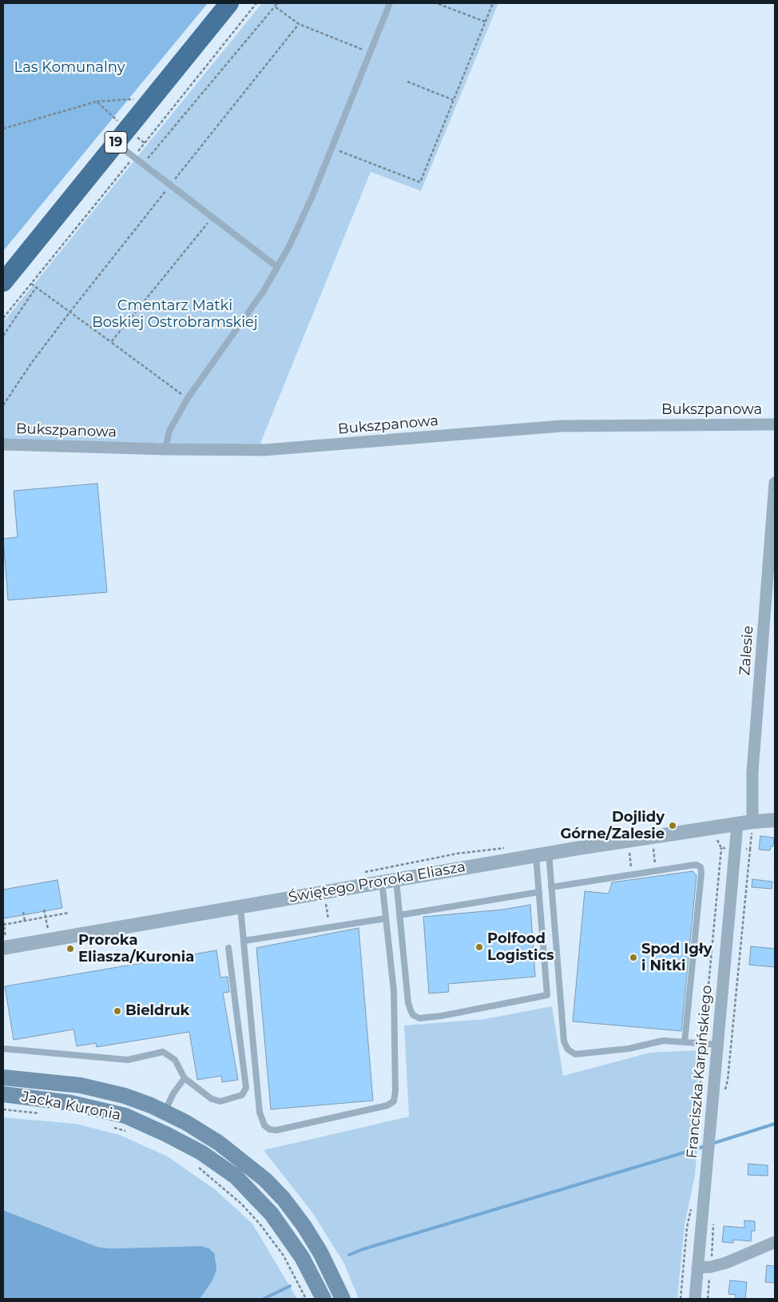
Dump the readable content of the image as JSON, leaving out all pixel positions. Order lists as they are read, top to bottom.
{
  "streets": {
    "highway": ["19"],
    "main road": ["Jacka Kuronia"],
    "street": [
      "Bukszpanowa",
      "Zalesie",
      "Świętego Proroka Eliasza",
      "Franciszka Karpińskiego"
    ]
  },
  "crossings": [
    ["Zalesie", "Świętego Proroka Eliasza"],
    ["Świętego Proroka Eliasza", "Franciszka Karpińskiego"]
  ],
  "parks": ["Las Komunalny", "Cmentarz Matki Boskiej Ostrobramskiej"],
  "places": [
    "Dojlidy Górne/Zalesie",
    "Polfood Logistics",
    "Proroka Eliasza/Kuronia",
    "Spod Igły i Nitki",
    "Bieldruk"
  ]
}
